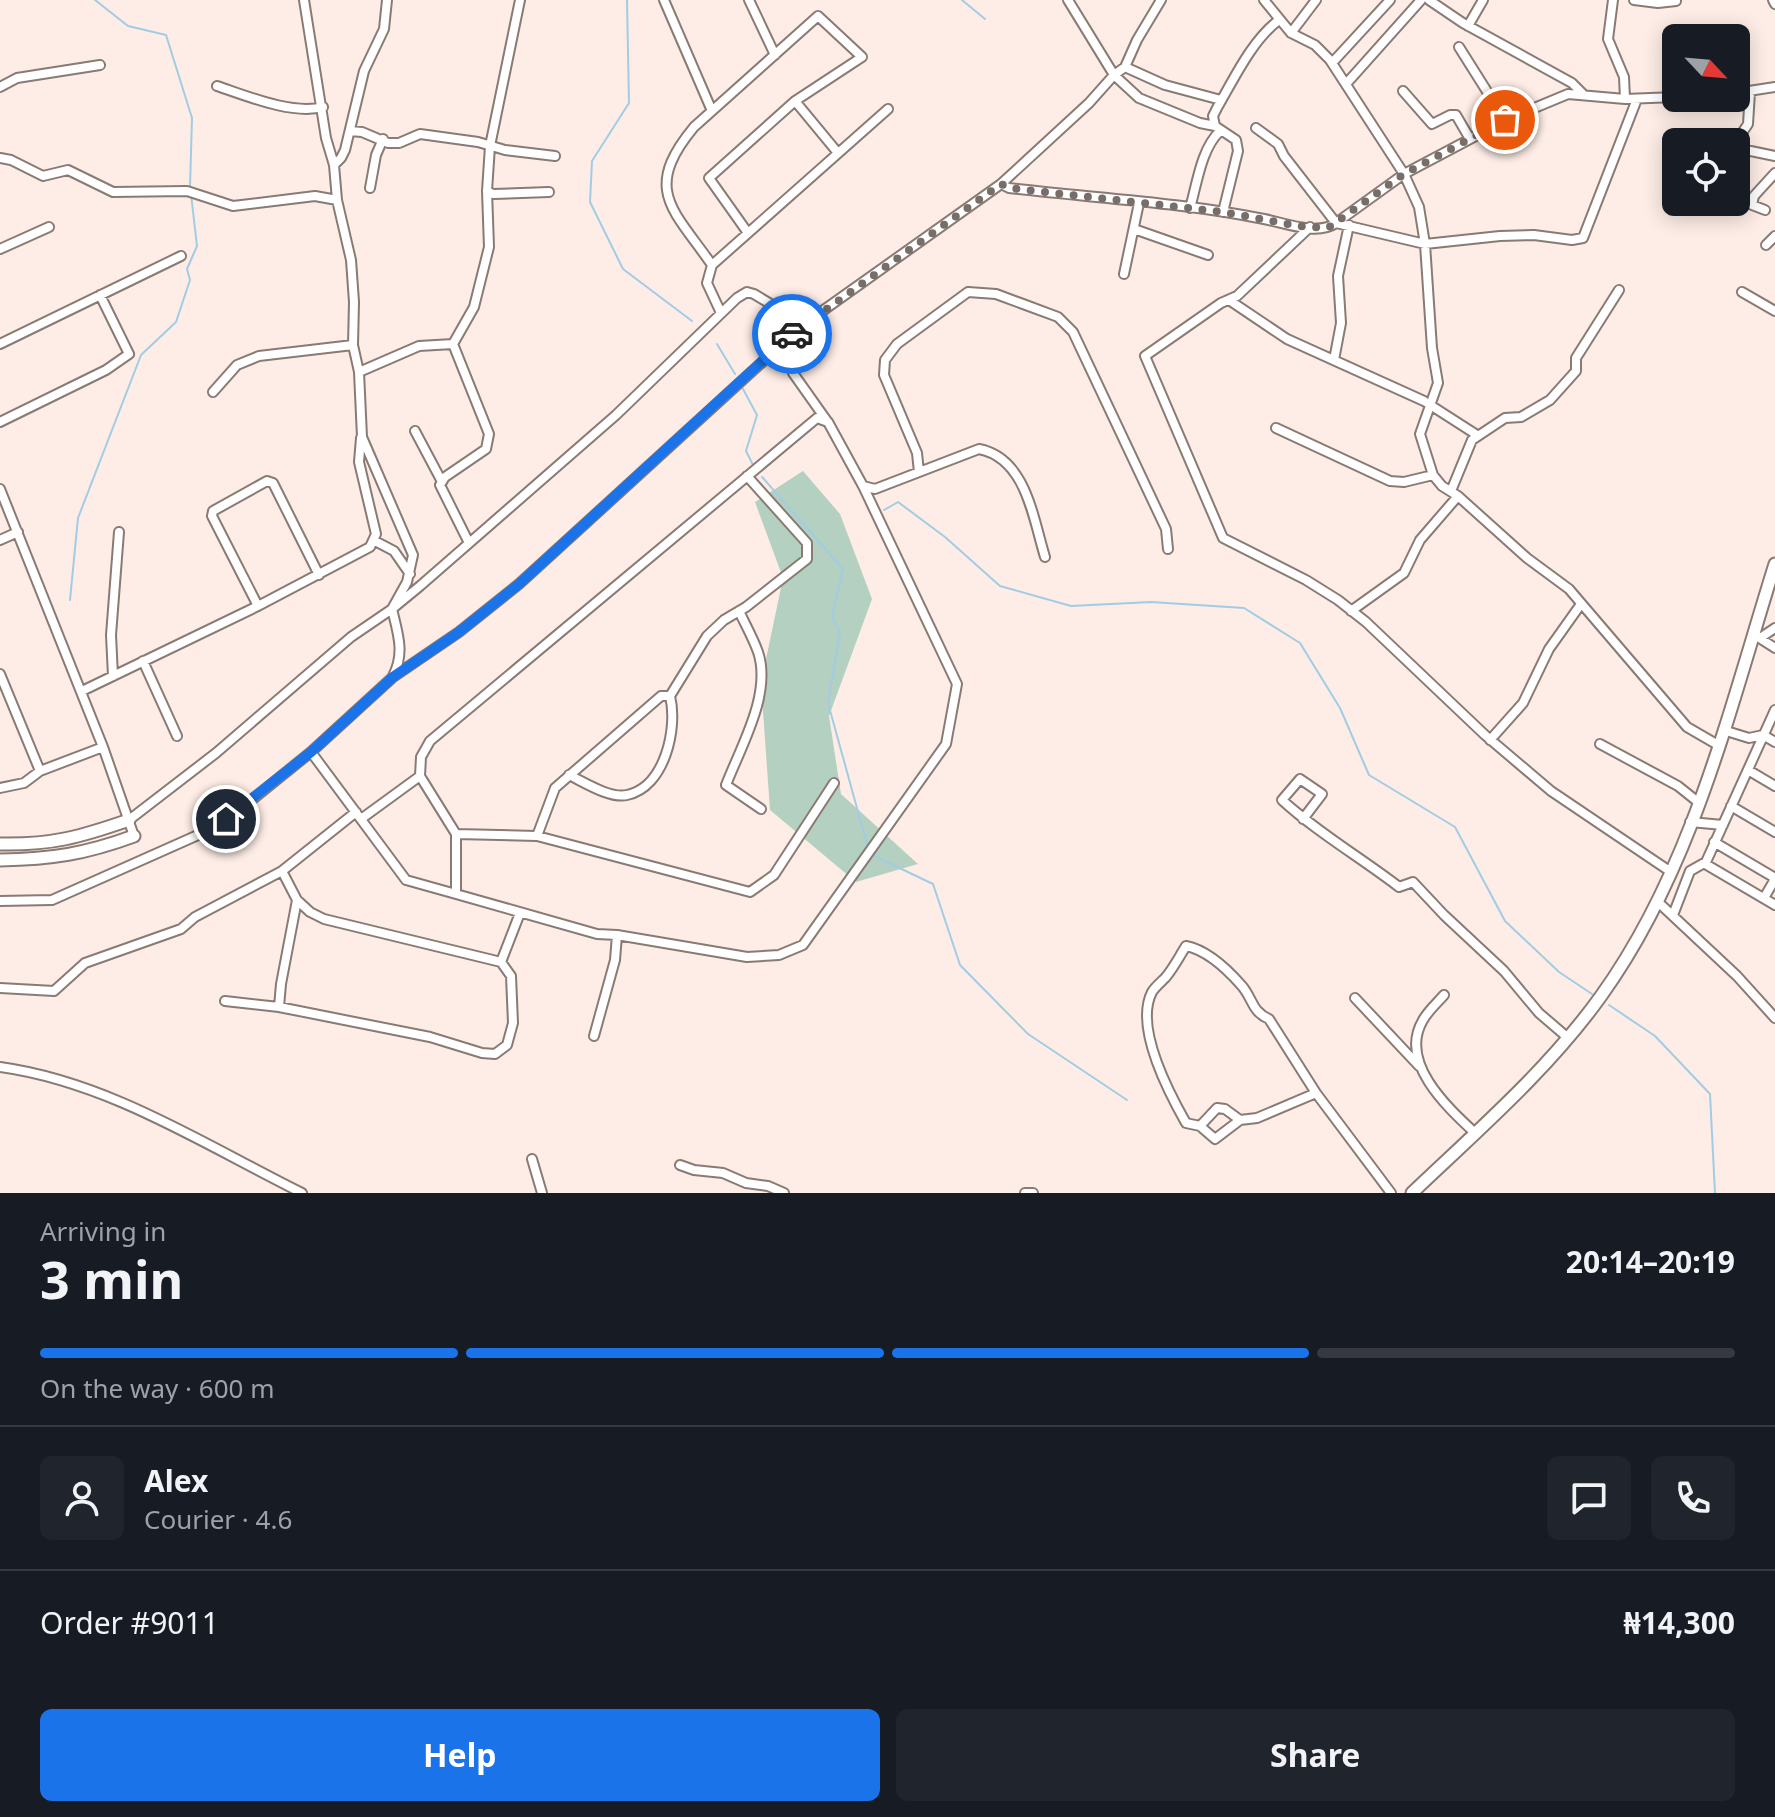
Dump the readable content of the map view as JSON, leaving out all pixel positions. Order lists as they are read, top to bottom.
{
  "north": "bottom right",
  "page": {
    "heading": ["3 min", "Arriving in", "20:14–20:19"],
    "panel": [
      "Alex",
      "Courier · 4.6",
      "Order #9011",
      "₦14,300"
    ],
    "bar": "On the way · 600 m",
    "buttons": ["Help", "Share"]
  }
}
